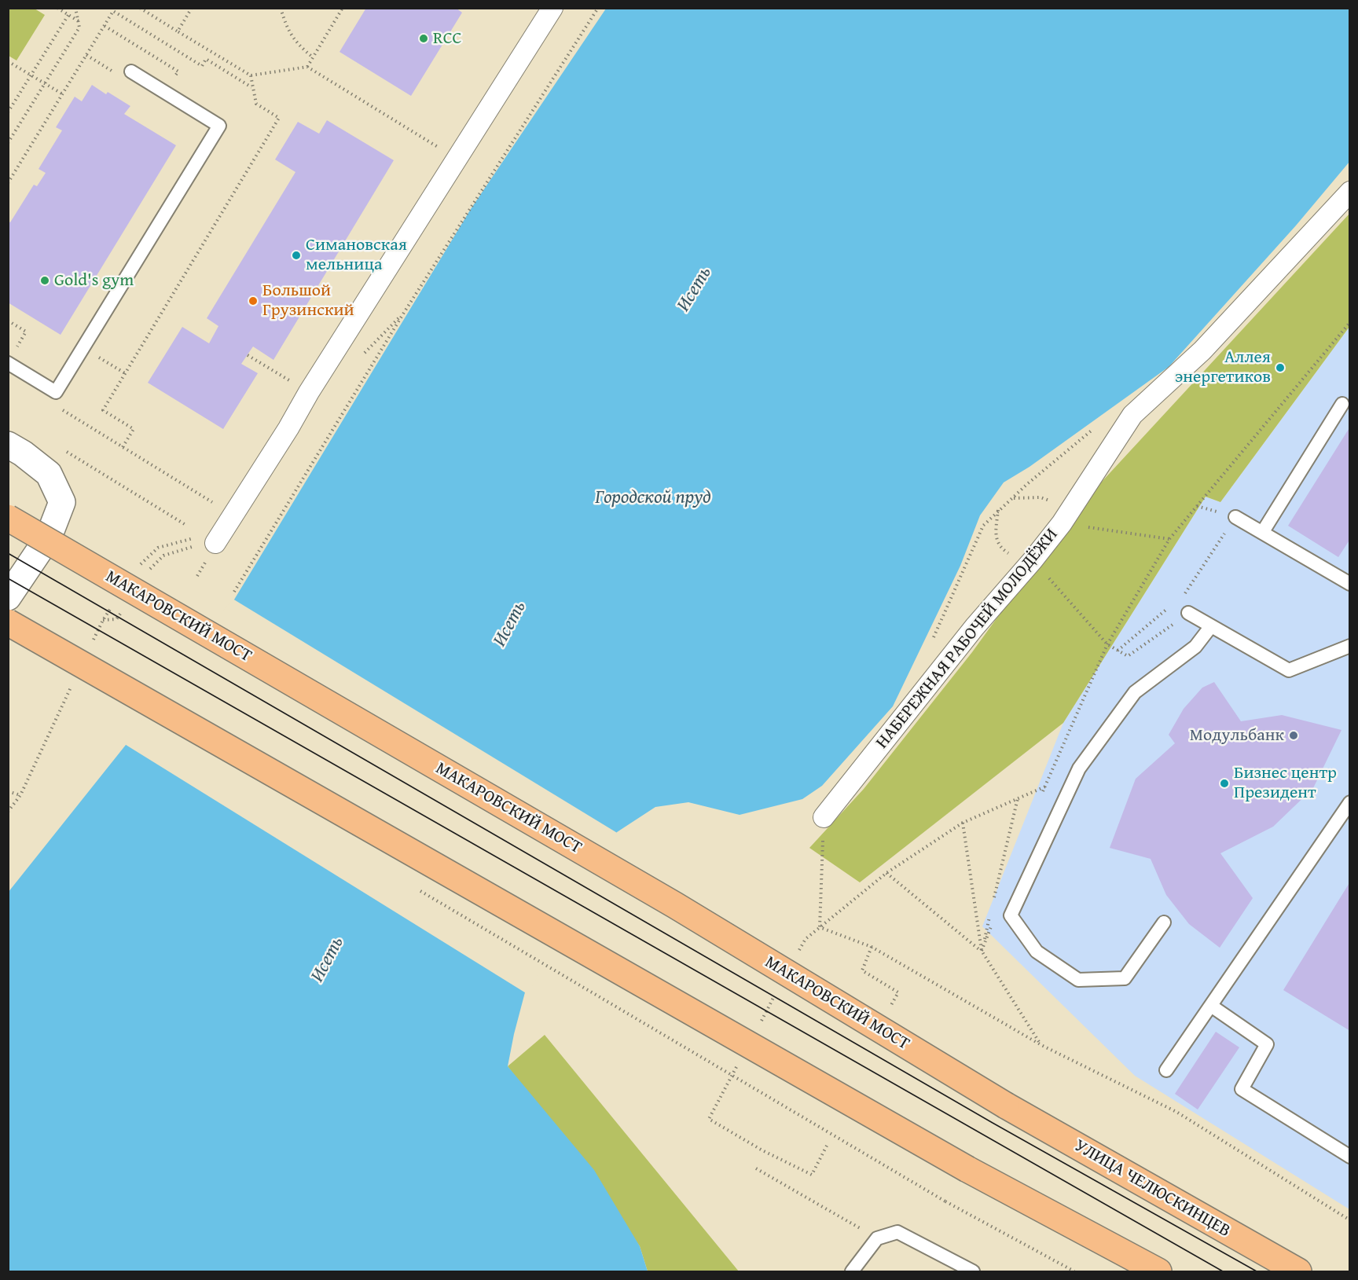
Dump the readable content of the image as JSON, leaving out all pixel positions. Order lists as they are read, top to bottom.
{
  "streets": {
    "main road": ["МАКАРОВСКИЙ МОСТ", "УЛИЦА ЧЕЛЮСКИНЦЕВ"],
    "street": ["НАБЕРЕЖНАЯ РАБОЧЕЙ МОЛОДЁЖИ"]
  },
  "crossings": [
    ["МАКАРОВСКИЙ МОСТ", "УЛИЦА ЧЕЛЮСКИНЦЕВ"]
  ],
  "water": ["Исеть", "Городской пруд"],
  "places": [
    "RCC",
    "Симановская мельница",
    "Gold's gym",
    "Большой Грузинский",
    "Аллея энергетиков",
    "Модульбанк",
    "Бизнес центр Президент"
  ]
}
